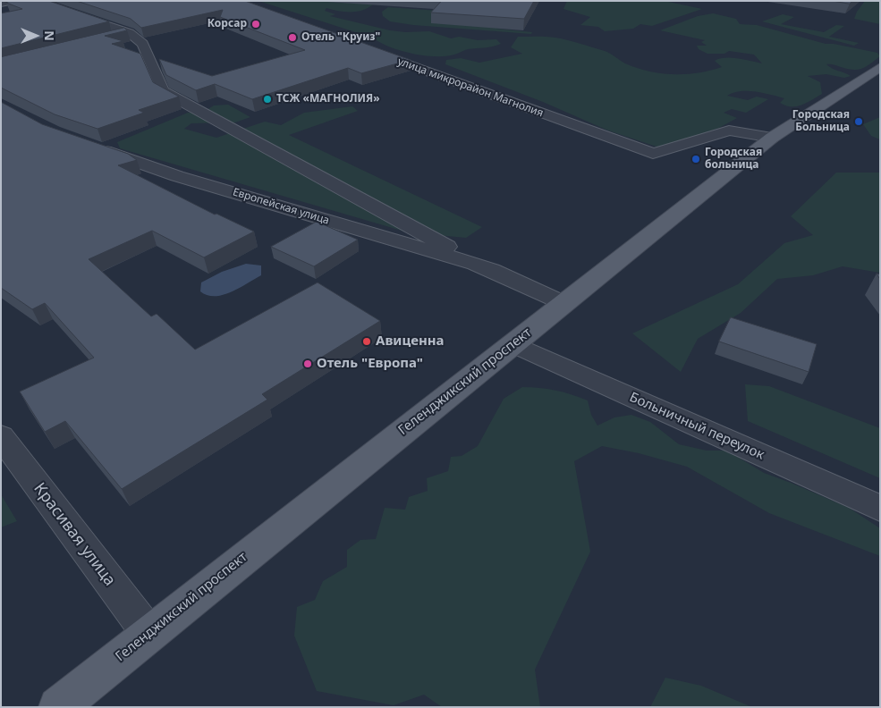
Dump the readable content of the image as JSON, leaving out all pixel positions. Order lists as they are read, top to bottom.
{
  "streets": {
    "main road": ["Геленджикский проспект"],
    "street": [
      "улица микрорайон Магнолия",
      "Европейская улица",
      "Больничный переулок",
      "Красивая улица"
    ]
  },
  "crossings": [
    ["улица микрорайон Магнолия", "Геленджикский проспект"],
    ["Европейская улица", "Геленджикский проспект"],
    ["Геленджикский проспект", "Больничный переулок"],
    ["Геленджикский проспект", "Красивая улица"]
  ],
  "places": [
    "Корсар",
    "Отель \"Круиз\"",
    "ТСЖ «МАГНОЛИЯ»",
    "Городская Больница",
    "Городская больница",
    "Авиценна",
    "Отель \"Европа\""
  ],
  "north": "right"
}
